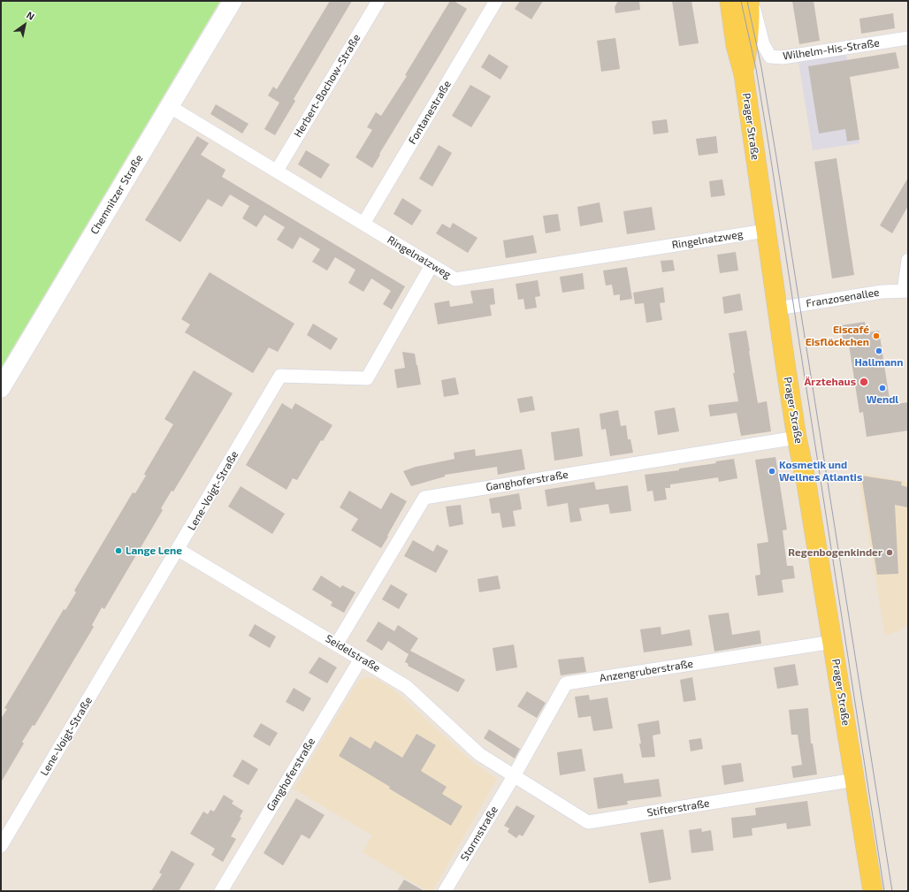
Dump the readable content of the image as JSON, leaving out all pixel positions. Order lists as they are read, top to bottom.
{
  "streets": {
    "main road": ["Prager Straße", "Chemnitzer Straße"],
    "street": [
      "Wilhelm-His-Straße",
      "Herbert-Bochow-Straße",
      "Fontanestraße",
      "Ringelnatzweg",
      "Franzosenallee",
      "Ganghoferstraße",
      "Lene-Voigt-Straße",
      "Seidelstraße",
      "Anzengruberstraße",
      "Stifterstraße",
      "Stormstraße"
    ]
  },
  "crossings": [
    ["Wilhelm-His-Straße", "Prager Straße"],
    ["Herbert-Bochow-Straße", "Ringelnatzweg"],
    ["Fontanestraße", "Ringelnatzweg"],
    ["Prager Straße", "Ringelnatzweg"],
    ["Prager Straße", "Franzosenallee"],
    ["Prager Straße", "Ganghoferstraße"],
    ["Prager Straße", "Anzengruberstraße"],
    ["Prager Straße", "Stifterstraße"],
    ["Chemnitzer Straße", "Ringelnatzweg"],
    ["Ringelnatzweg", "Lene-Voigt-Straße"],
    ["Ganghoferstraße", "Seidelstraße"],
    ["Lene-Voigt-Straße", "Seidelstraße"],
    ["Seidelstraße", "Anzengruberstraße"],
    ["Seidelstraße", "Stifterstraße"],
    ["Seidelstraße", "Stormstraße"],
    ["Anzengruberstraße", "Stifterstraße"],
    ["Anzengruberstraße", "Stormstraße"],
    ["Stifterstraße", "Stormstraße"]
  ],
  "places": [
    "Eiscafé Eisflöckchen",
    "Hallmann",
    "Ärztehaus",
    "Wendl",
    "Kosmetik und Wellnes Atlantis",
    "Lange Lene",
    "Regenbogenkinder"
  ],
  "north": "top right"
}
